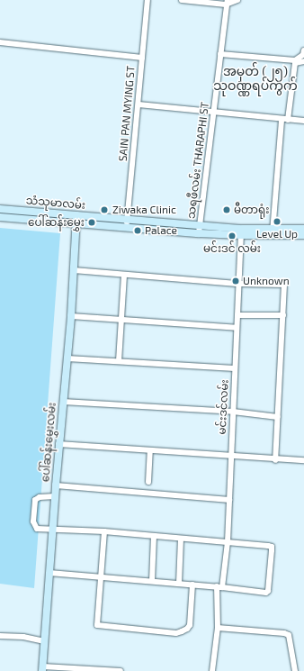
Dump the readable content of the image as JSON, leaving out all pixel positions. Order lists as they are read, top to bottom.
{
  "streets": {
    "main road": ["သံသုမာလမ်း", "ပေါ်ဆန်းမွှေးလမ်း"],
    "street": ["SAIN PAN MYING ST", "သရဖီလမ်း THARAPHI ST", "မင်းဒင်လမ်း"]
  },
  "crossings": [
    ["SAIN PAN MYING ST", "သံသုမာလမ်း"],
    ["သရဖီလမ်း THARAPHI ST", "သံသုမာလမ်း"],
    ["သံသုမာလမ်း", "မင်းဒင်လမ်း"],
    ["သံသုမာလမ်း", "ပေါ်ဆန်းမွှေးလမ်း"]
  ],
  "districts": ["အမှတ် (၂၅) သုဝဏ္ဏရပ်ကွက်"],
  "places": [
    "Ziwaka Clinic",
    "မီတာရုံး",
    "Level Up",
    "ပေါ်ဆန်းမွှေး",
    "Palace",
    "မင်းဒင် လမ်း",
    "Unknown"
  ]
}
